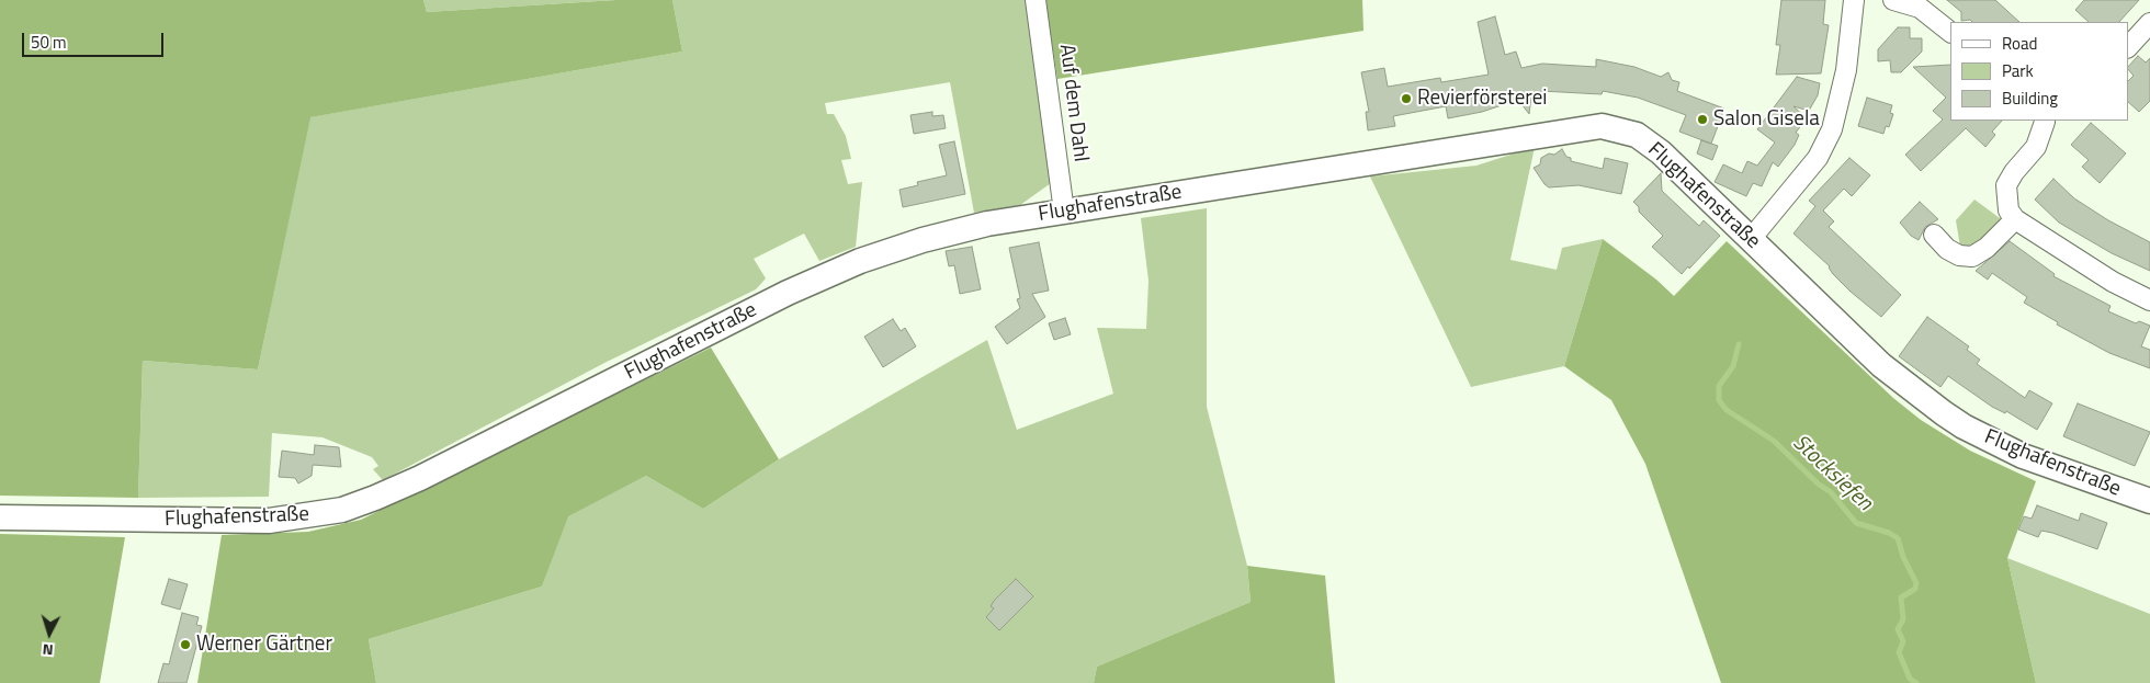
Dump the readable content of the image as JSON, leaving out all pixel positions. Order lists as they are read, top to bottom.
{
  "streets": {
    "main road": ["Flughafenstraße"],
    "street": ["Auf dem Dahl"]
  },
  "crossings": [
    ["Auf dem Dahl", "Flughafenstraße"]
  ],
  "water": ["Stocksiefen"],
  "places": ["Revierförsterei", "Salon Gisela", "Werner Gärtner"],
  "legend": ["Road", "Park", "Building"],
  "scale_bar": "50 m",
  "north": "bottom"
}
